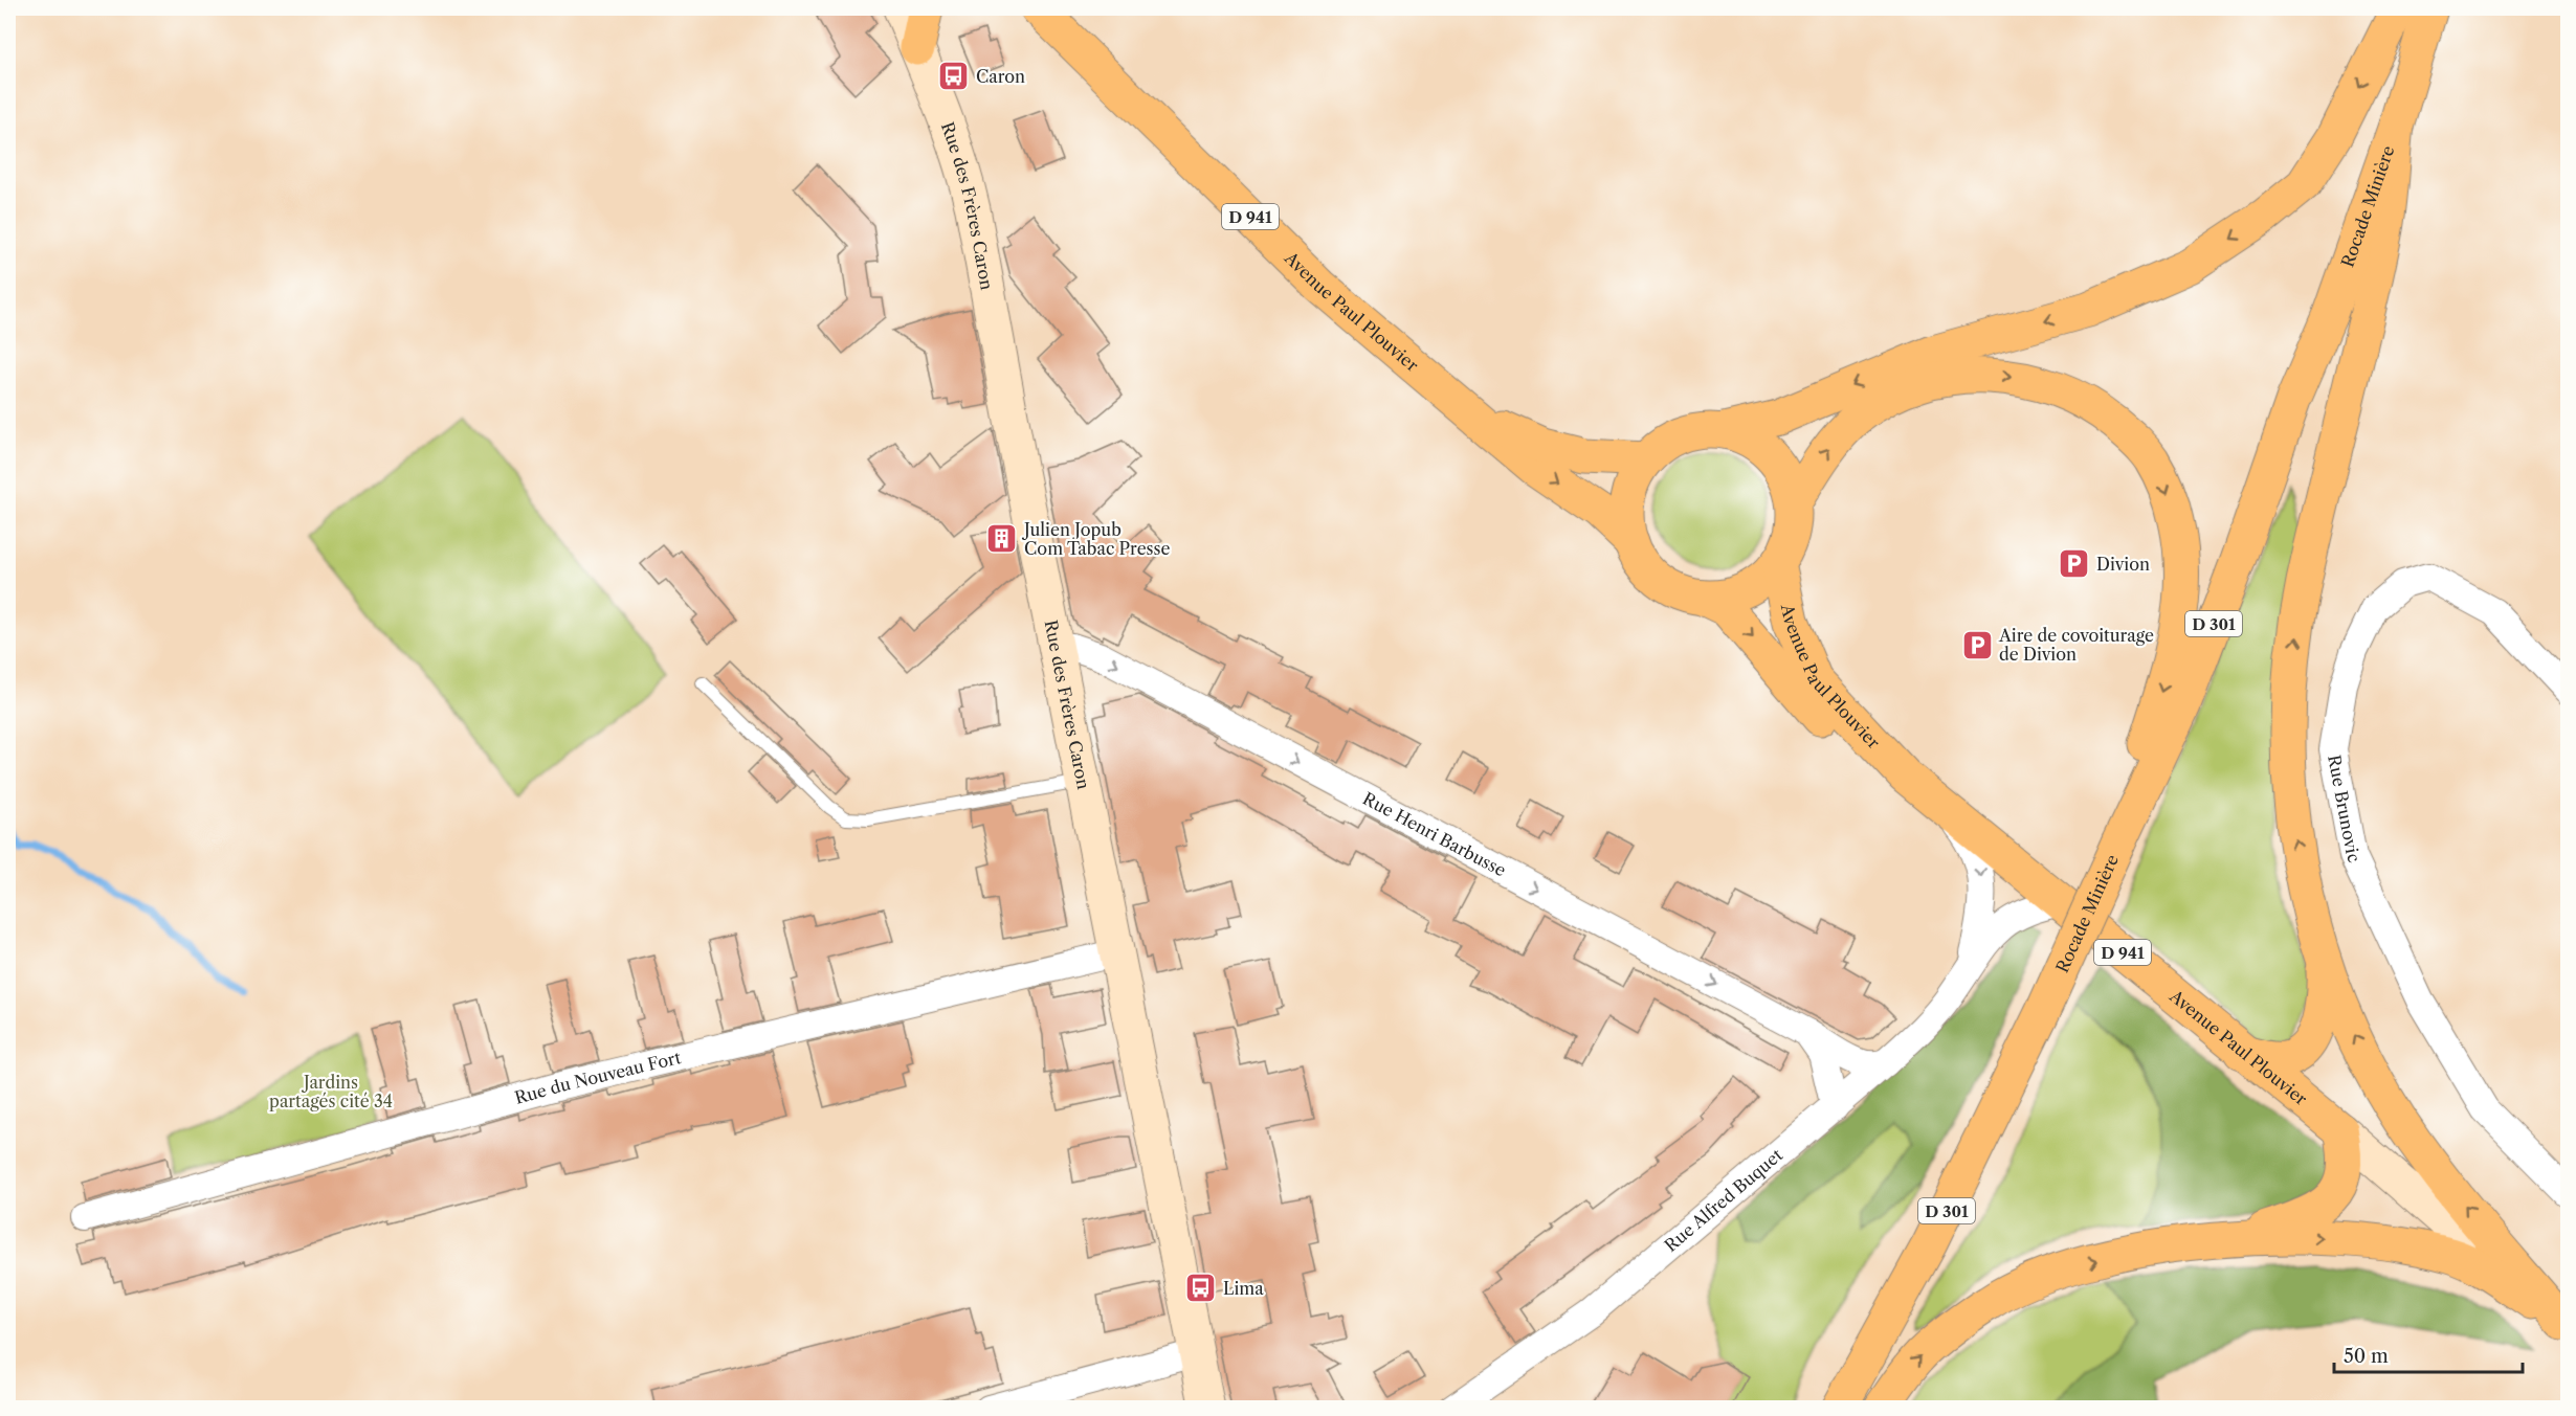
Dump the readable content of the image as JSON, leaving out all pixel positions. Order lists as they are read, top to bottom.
{
  "streets": {
    "main road": [
      "Rue des Frères Caron",
      "Rocade Minière",
      "D 941",
      "Avenue Paul Plouvier",
      "D 301"
    ],
    "street": [
      "Rue Brunovic",
      "Rue Henri Barbusse",
      "Rue du Nouveau Fort",
      "Rue Alfred Buquet"
    ]
  },
  "crossings": [
    ["Rue des Frères Caron", "Rue Henri Barbusse"],
    ["Rue des Frères Caron", "Rue du Nouveau Fort"],
    ["D 941", "Avenue Paul Plouvier"],
    ["Avenue Paul Plouvier", "Rue Alfred Buquet"],
    ["Rue Henri Barbusse", "Rue Alfred Buquet"]
  ],
  "one_way": ["Rue Henri Barbusse"],
  "parks": ["Jardins partagés cité 34"],
  "places": {
    "bus stop": ["Caron", "Lima"],
    "building": ["Julien Jopub Com Tabac Presse"],
    "parking": ["Divion", "Aire de covoiturage de Divion"]
  },
  "scale_bar": "50 m"
}
